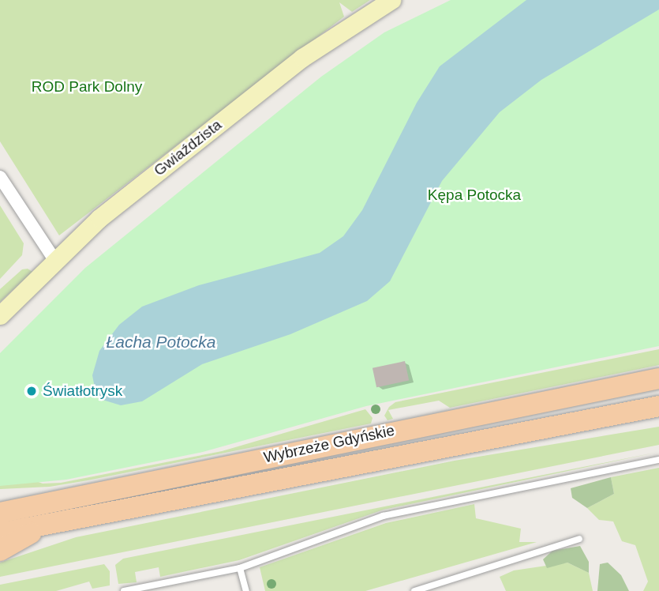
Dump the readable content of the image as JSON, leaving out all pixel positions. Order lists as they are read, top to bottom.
{
  "streets": {
    "main road": ["Wybrzeże Gdyńskie"],
    "street": ["Gwiaździsta"]
  },
  "water": ["Łacha Potocka"],
  "parks": ["ROD Park Dolny", "Kępa Potocka"],
  "places": ["Światłotrysk"]
}
